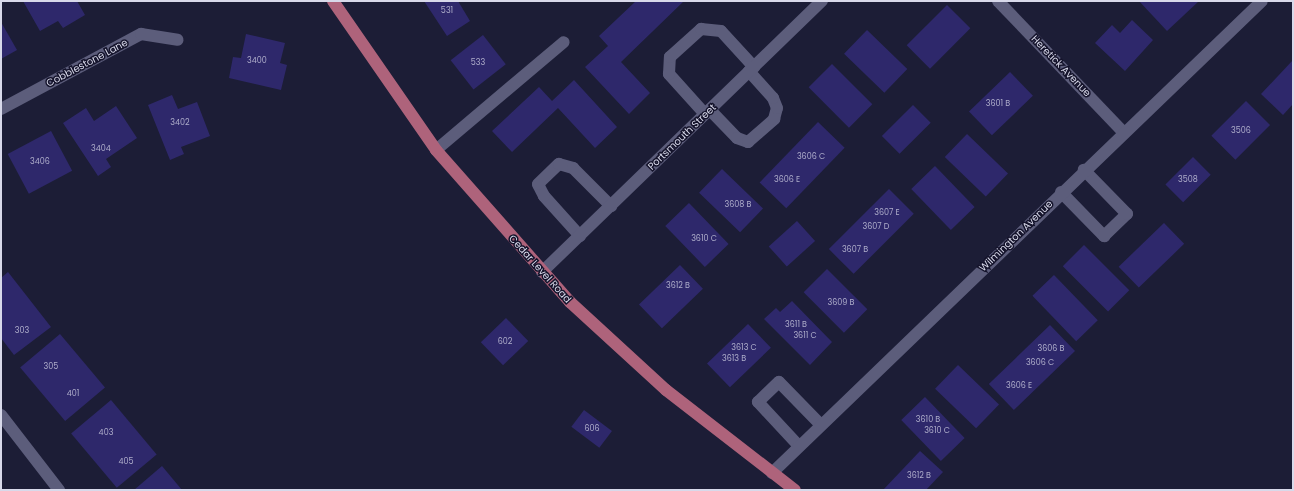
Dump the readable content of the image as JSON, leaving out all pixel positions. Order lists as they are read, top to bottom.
{
  "streets": {
    "main road": ["Cedar Level Road"],
    "street": [
      "Cobblestone Lane",
      "Heretick Avenue",
      "Portsmouth Street",
      "Wilmington Avenue"
    ]
  },
  "crossings": [
    ["Heretick Avenue", "Wilmington Avenue"],
    ["Portsmouth Street", "Cedar Level Road"],
    ["Wilmington Avenue", "Cedar Level Road"]
  ],
  "house_numbers": [
    "531",
    "3400",
    "533",
    "3601 B",
    "3402",
    "3506",
    "3404",
    "3606 C",
    "3406",
    "3606 E",
    "3508",
    "3608 B",
    "3607 E",
    "3607 D",
    "3610 C",
    "3607 B",
    "3612 B",
    "3609 B",
    "3611 B",
    "303",
    "3611 C",
    "602",
    "3613 C",
    "3606 B",
    "3613 B",
    "3606 C",
    "305",
    "3606 E",
    "401",
    "3610 B",
    "606",
    "3610 C",
    "403",
    "405",
    "3612 B"
  ]
}
